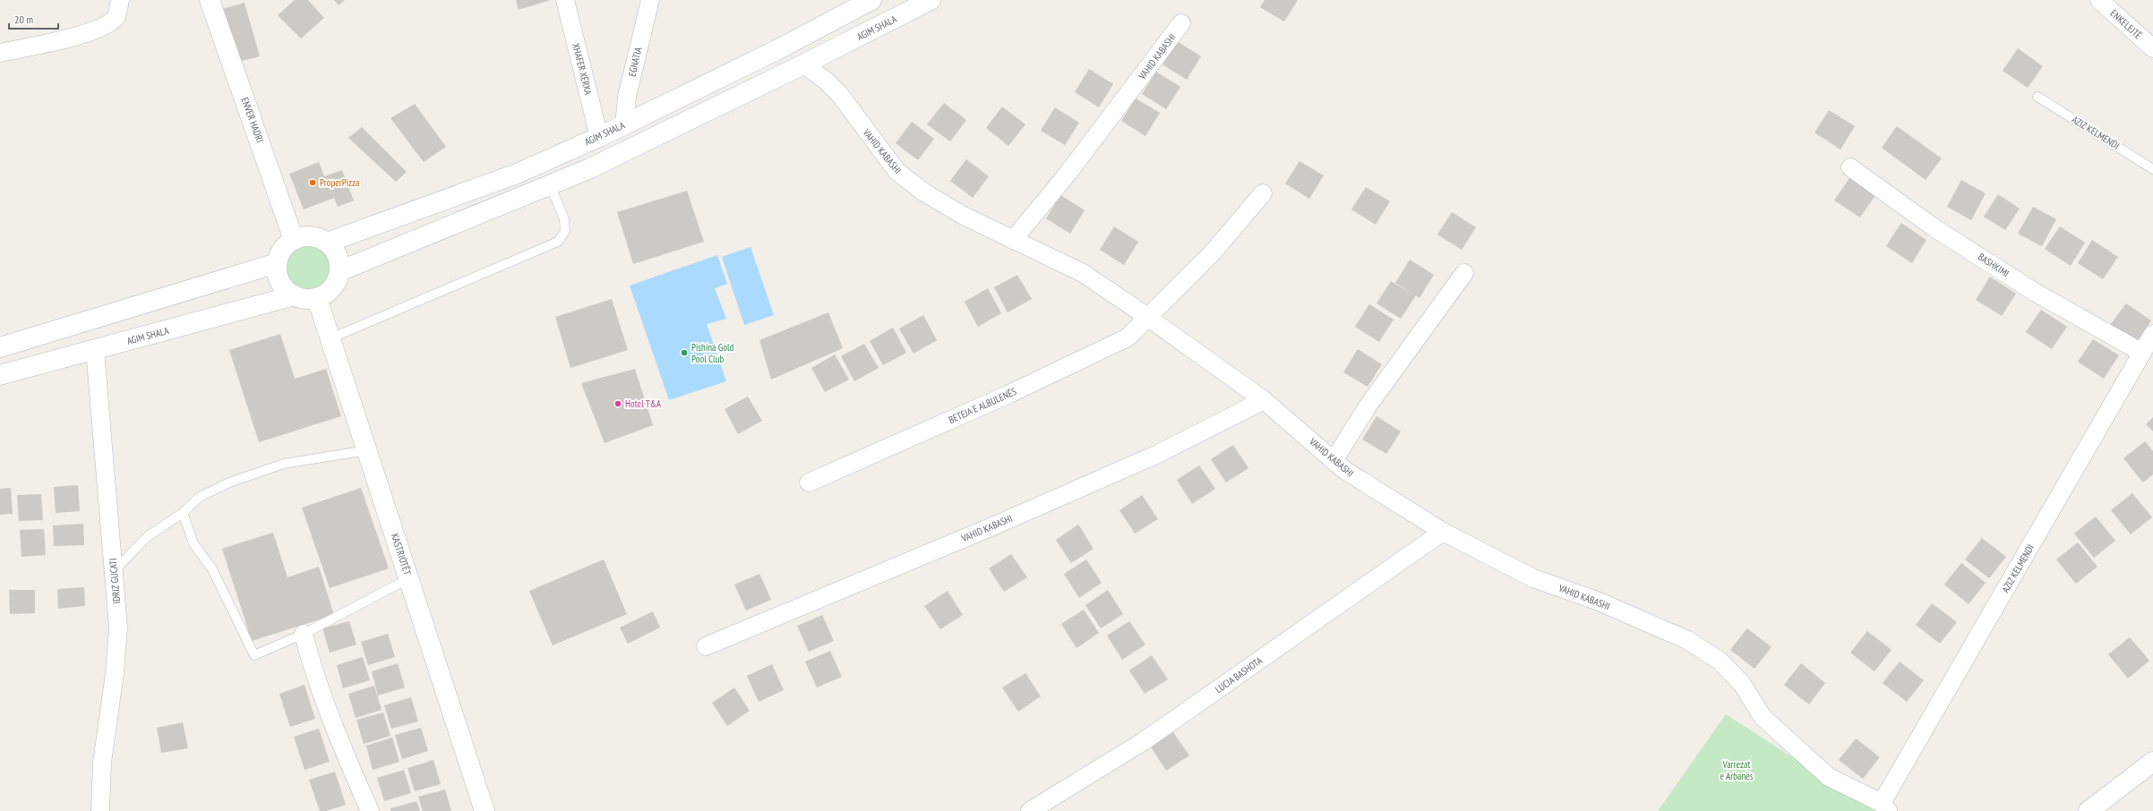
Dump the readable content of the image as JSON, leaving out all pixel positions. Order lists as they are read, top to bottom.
{
  "streets": {
    "main road": ["AGIM SHALA", "ENVER HADRI", "KASTRIOTËT"],
    "street": [
      "ENKELEJTË",
      "VAHID KABASHI",
      "EGNATIA",
      "XHAFER XËRXA",
      "AZIZ KELMENDI",
      "BASHKIMI",
      "BETEJA E ALBULENËS",
      "IDRIZ GUCATI",
      "LUCIA BASHOTA"
    ]
  },
  "crossings": [
    ["AGIM SHALA", "VAHID KABASHI"],
    ["AGIM SHALA", "EGNATIA"],
    ["AGIM SHALA", "XHAFER XËRXA"],
    ["AGIM SHALA", "ENVER HADRI"],
    ["AGIM SHALA", "KASTRIOTËT"],
    ["AGIM SHALA", "IDRIZ GUCATI"],
    ["VAHID KABASHI", "AZIZ KELMENDI"],
    ["VAHID KABASHI", "BETEJA E ALBULENËS"],
    ["VAHID KABASHI", "LUCIA BASHOTA"],
    ["ENVER HADRI", "KASTRIOTËT"],
    ["AZIZ KELMENDI", "BASHKIMI"]
  ],
  "parks": ["Varrezat e Arbanës"],
  "places": ["ProperPizza", "Pishina Gold Pool Club", "Hotel T&A"],
  "scale_bar": "20 m"
}
